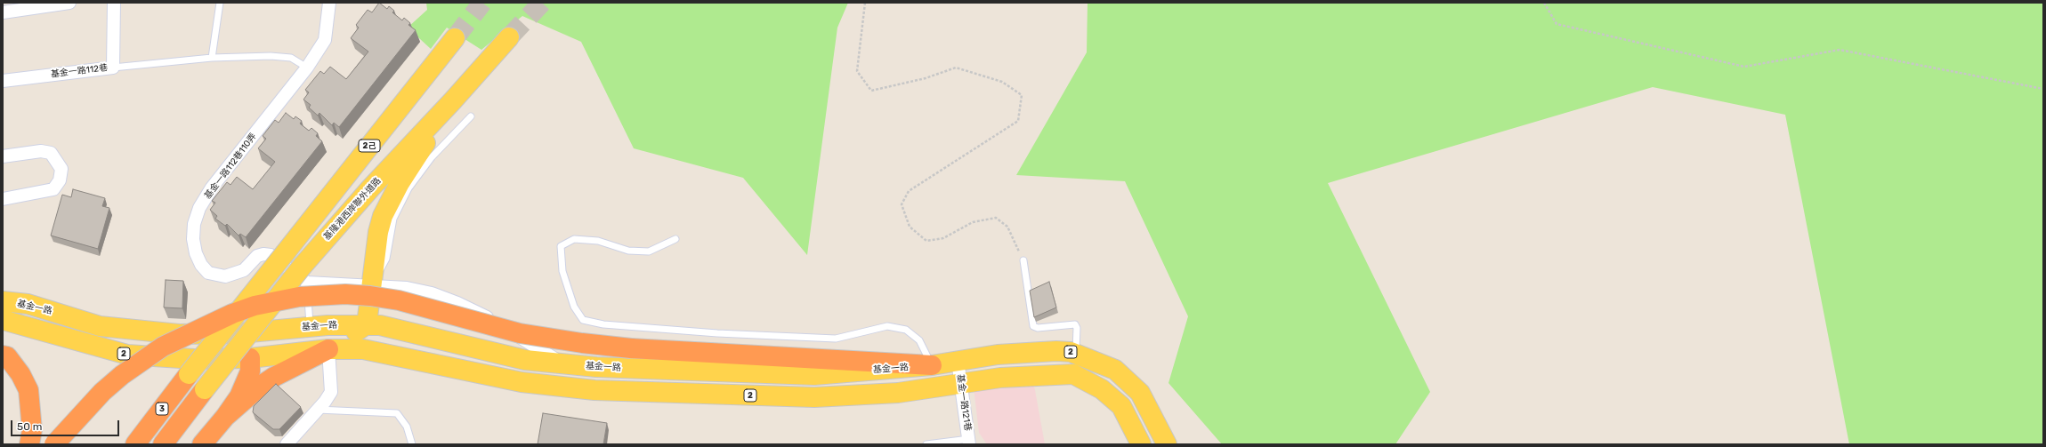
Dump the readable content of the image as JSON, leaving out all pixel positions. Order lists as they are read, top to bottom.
{
  "streets": {
    "highway": ["3"],
    "main road": [
      "2己",
      "基隆港西岸聯外道路",
      "基金一路",
      "2"
    ],
    "street": ["基金一路112巷", "基金一路112巷110弄", "基金一路121巷"]
  },
  "crossings": [
    ["2己", "3"],
    ["基金一路112巷110弄", "基隆港西岸聯外道路"],
    ["基金一路", "基金一路121巷"],
    ["2", "基金一路121巷"]
  ],
  "scale_bar": "50 m"
}
